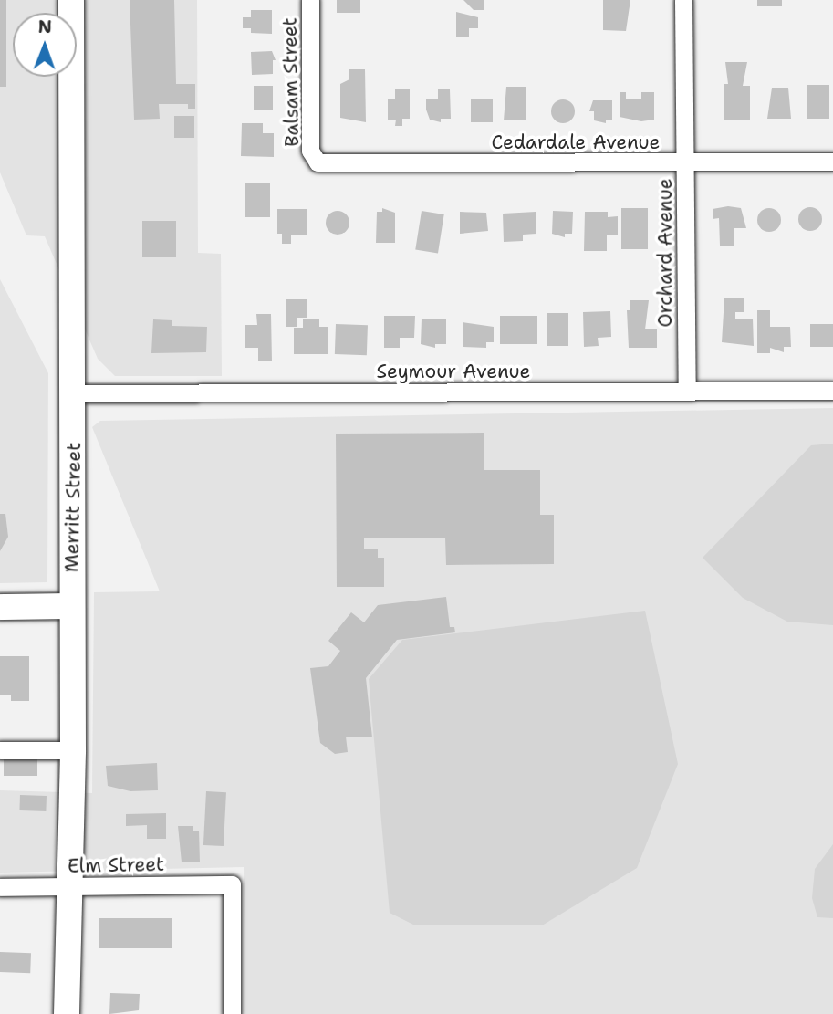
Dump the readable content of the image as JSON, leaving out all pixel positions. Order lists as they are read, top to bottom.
{
  "streets": {
    "street": [
      "Balsam Street",
      "Cedardale Avenue",
      "Orchard Avenue",
      "Seymour Avenue",
      "Merritt Street",
      "Elm Street"
    ]
  },
  "crossings": [
    ["Balsam Street", "Cedardale Avenue"],
    ["Cedardale Avenue", "Orchard Avenue"],
    ["Orchard Avenue", "Seymour Avenue"],
    ["Seymour Avenue", "Merritt Street"],
    ["Merritt Street", "Elm Street"]
  ],
  "north": "top"
}
